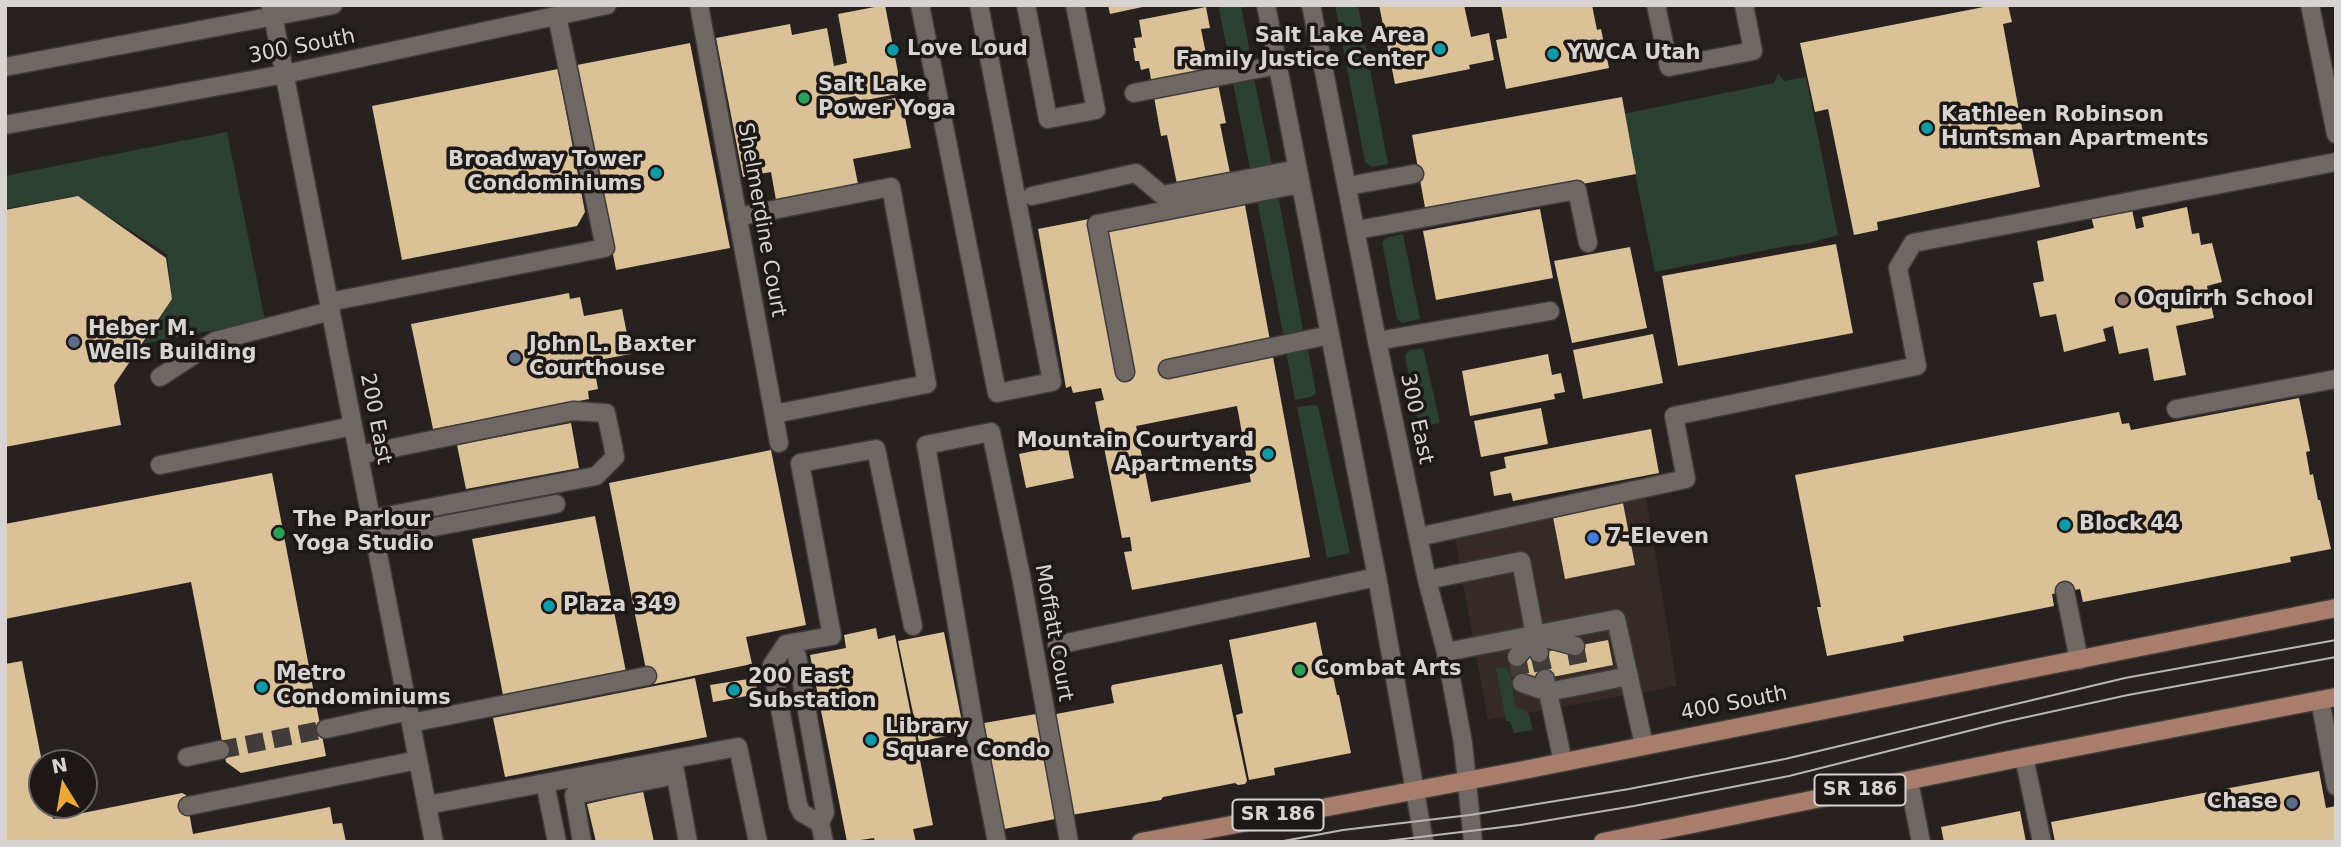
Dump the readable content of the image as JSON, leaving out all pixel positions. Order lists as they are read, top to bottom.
{
  "streets": {
    "main road": ["400 South", "SR 186"],
    "street": [
      "300 South",
      "Shelmerdine Court",
      "200 East",
      "300 East",
      "Moffatt Court"
    ]
  },
  "crossings": [
    ["300 South", "200 East"],
    ["300 East", "400 South"]
  ],
  "places": [
    "Salt Lake Area Family Justice Center",
    "Love Loud",
    "YWCA Utah",
    "Salt Lake Power Yoga",
    "Kathleen Robinson Huntsman Apartments",
    "Broadway Tower Condominiums",
    "Oquirrh School",
    "Heber M. Wells Building",
    "John L. Baxter Courthouse",
    "Mountain Courtyard Apartments",
    "Block 44",
    "The Parlour Yoga Studio",
    "7-Eleven",
    "Plaza 349",
    "Combat Arts",
    "Metro Condominiums",
    "200 East Substation",
    "Library Square Condo",
    "Chase"
  ],
  "north": "top"
}
